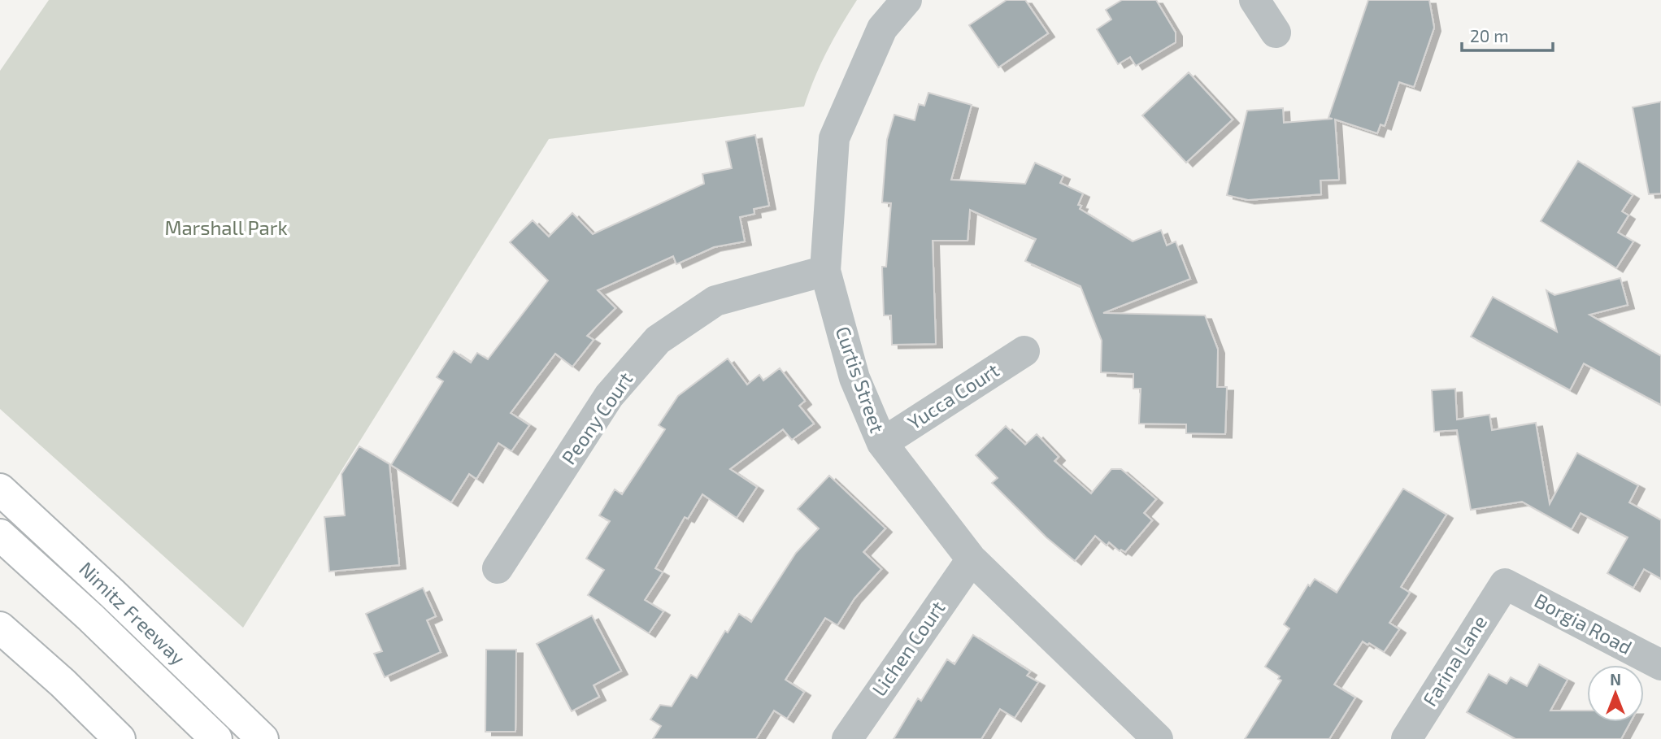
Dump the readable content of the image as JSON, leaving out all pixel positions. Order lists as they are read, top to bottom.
{
  "streets": {
    "highway": ["Nimitz Freeway"],
    "street": [
      "Curtis Street",
      "Yucca Court",
      "Peony Court",
      "Borgia Road",
      "Lichen Court",
      "Farina Lane"
    ]
  },
  "crossings": [
    ["Curtis Street", "Yucca Court"],
    ["Curtis Street", "Peony Court"],
    ["Curtis Street", "Lichen Court"],
    ["Borgia Road", "Farina Lane"]
  ],
  "parks": ["Marshall Park"],
  "scale_bar": "20 m",
  "north": "top"
}
